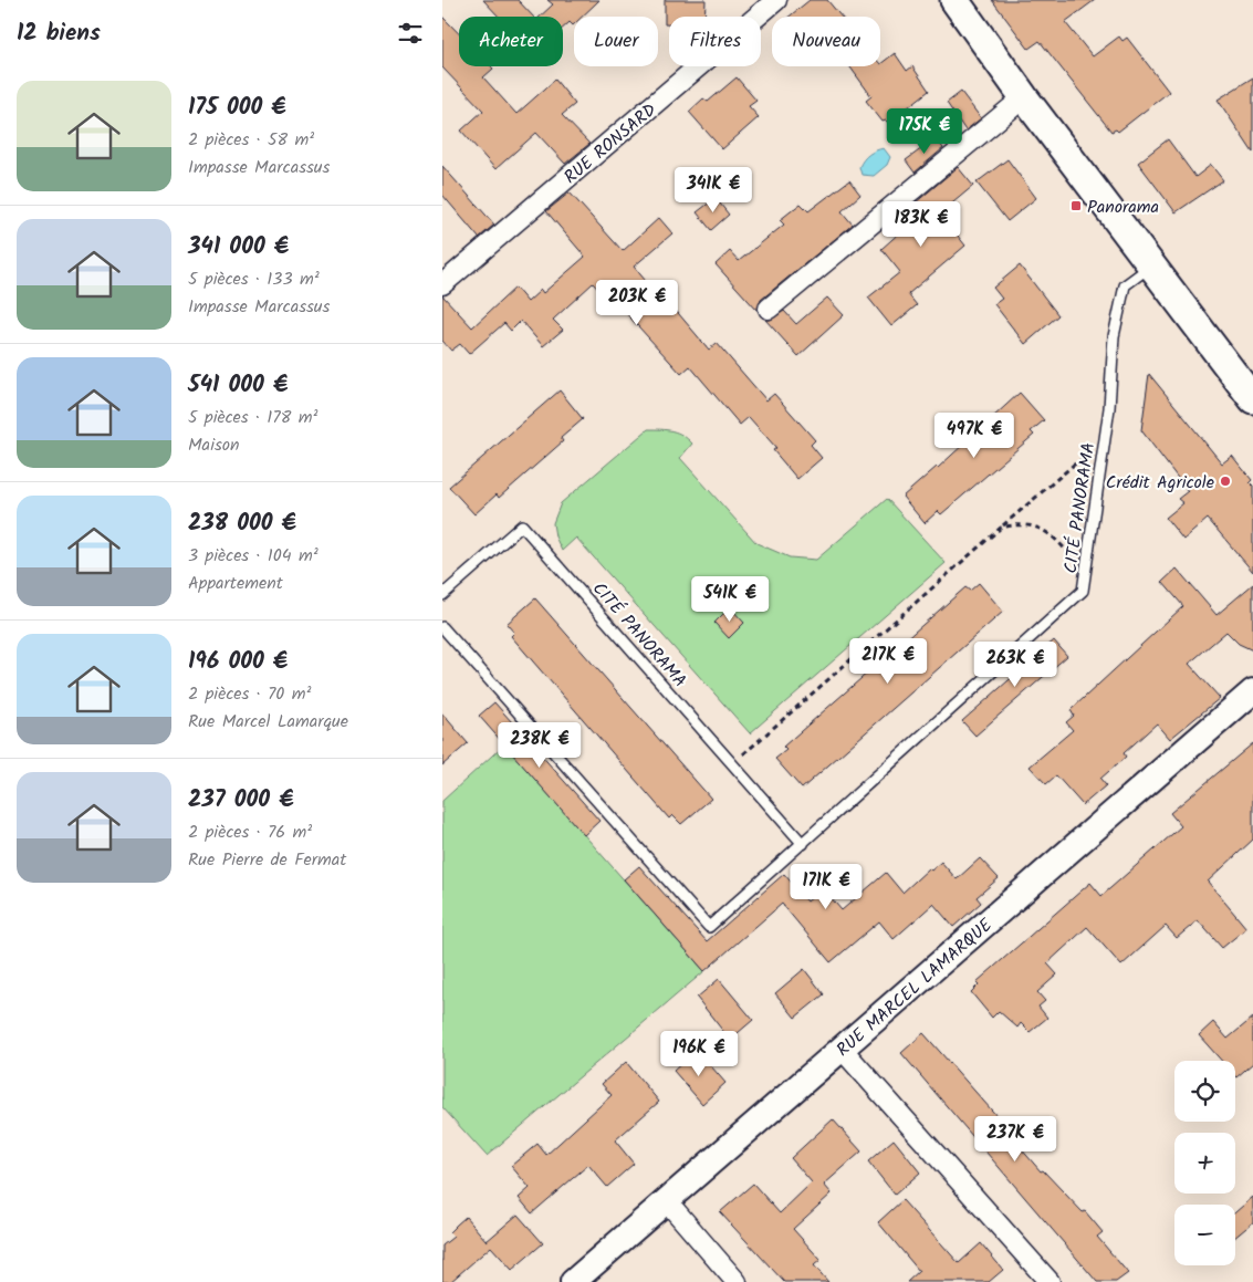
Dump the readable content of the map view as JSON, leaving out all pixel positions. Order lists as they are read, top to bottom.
{
  "streets": {
    "street": ["RUE RONSARD", "RUE MARCEL LAMARQUE"],
    "lane": ["CITÉ PANORAMA"]
  },
  "places": {
    "transit": ["Panorama"],
    "other": ["Crédit Agricole"]
  },
  "page": {
    "heading": "12 biens",
    "chip": [
      "Acheter",
      "Louer",
      "Filtres",
      "Nouveau"
    ],
    "list": [
      {
        "name": "175 000 €",
        "note": "2 pièces · 58 m² · Impasse Marcassus"
      },
      {
        "name": "341 000 €",
        "note": "5 pièces · 133 m² · Impasse Marcassus"
      },
      {
        "name": "541 000 €",
        "note": "5 pièces · 178 m² · Maison"
      },
      {
        "name": "238 000 €",
        "note": "3 pièces · 104 m² · Appartement"
      },
      {
        "name": "196 000 €",
        "note": "2 pièces · 70 m² · Rue Marcel Lamarque"
      },
      {
        "name": "237 000 €",
        "note": "2 pièces · 76 m² · Rue Pierre de Fermat"
      }
    ],
    "price": [
      "175K €",
      "341K €",
      "183K €",
      "203K €",
      "497K €",
      "541K €",
      "217K €",
      "263K €",
      "238K €",
      "171K €",
      "196K €",
      "237K €"
    ],
    "map_buttons": ["+", "−"]
  }
}
